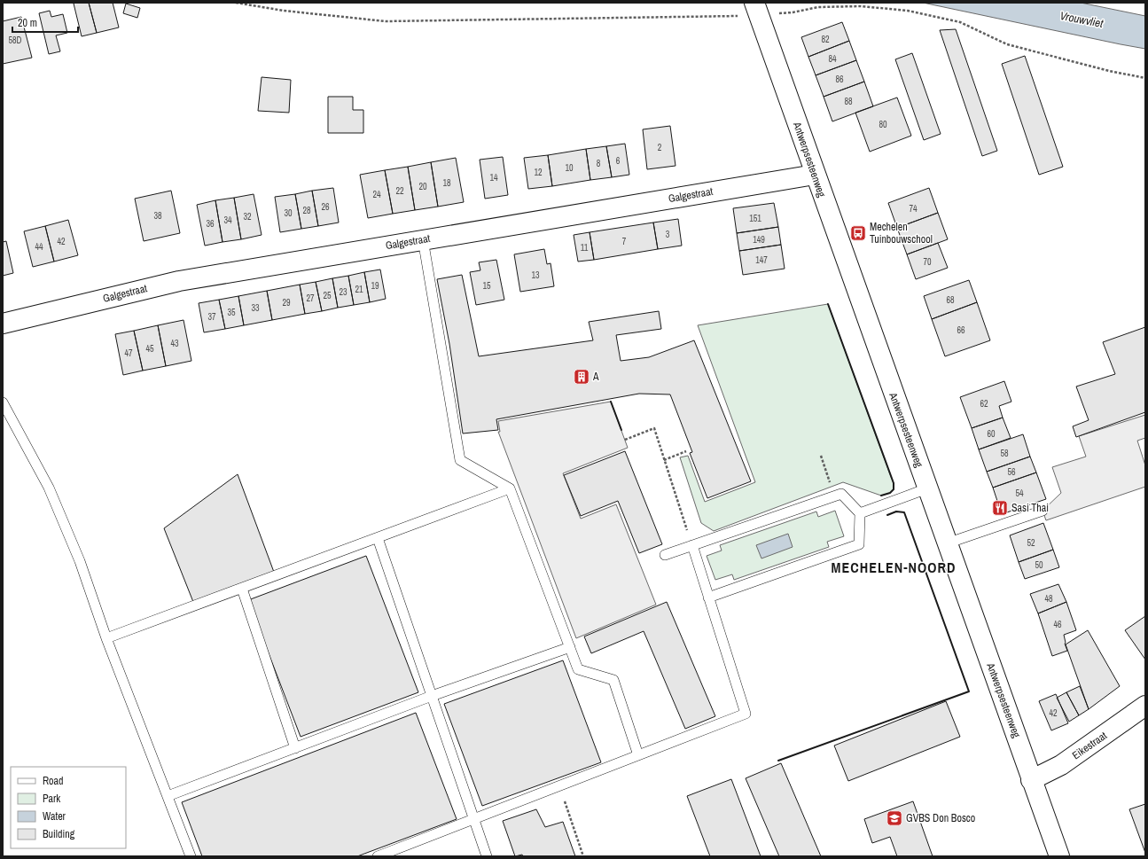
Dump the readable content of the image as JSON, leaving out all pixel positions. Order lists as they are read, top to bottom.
{
  "streets": {
    "street": ["Antwerpsesteenweg", "Galgestraat", "Eikestraat"]
  },
  "crossings": [
    ["Antwerpsesteenweg", "Galgestraat"],
    ["Antwerpsesteenweg", "Eikestraat"]
  ],
  "districts": ["MECHELEN-NOORD"],
  "water": ["Vrouwvliet"],
  "places": {
    "bus stop": ["Mechelen Tuinbouwschool"],
    "building": ["A"],
    "restaurant": ["Sasi Thai"],
    "school or university": ["GVBS Don Bosco"]
  },
  "house_numbers": [
    "82",
    "58D",
    "84",
    "86",
    "88",
    "80",
    "2",
    "6",
    "8",
    "10",
    "12",
    "14",
    "18",
    "20",
    "22",
    "24",
    "26",
    "74",
    "28",
    "30",
    "38",
    "32",
    "151",
    "34",
    "36",
    "3",
    "149",
    "42",
    "7",
    "44",
    "11",
    "147",
    "70",
    "13",
    "19",
    "15",
    "21",
    "23",
    "25",
    "27",
    "68",
    "29",
    "33",
    "35",
    "37",
    "66",
    "43",
    "45",
    "47",
    "62",
    "60",
    "58",
    "56",
    "54",
    "52",
    "50",
    "48",
    "46",
    "42"
  ],
  "legend": [
    "Road",
    "Park",
    "Water",
    "Building"
  ],
  "scale_bar": "20 m"
}
